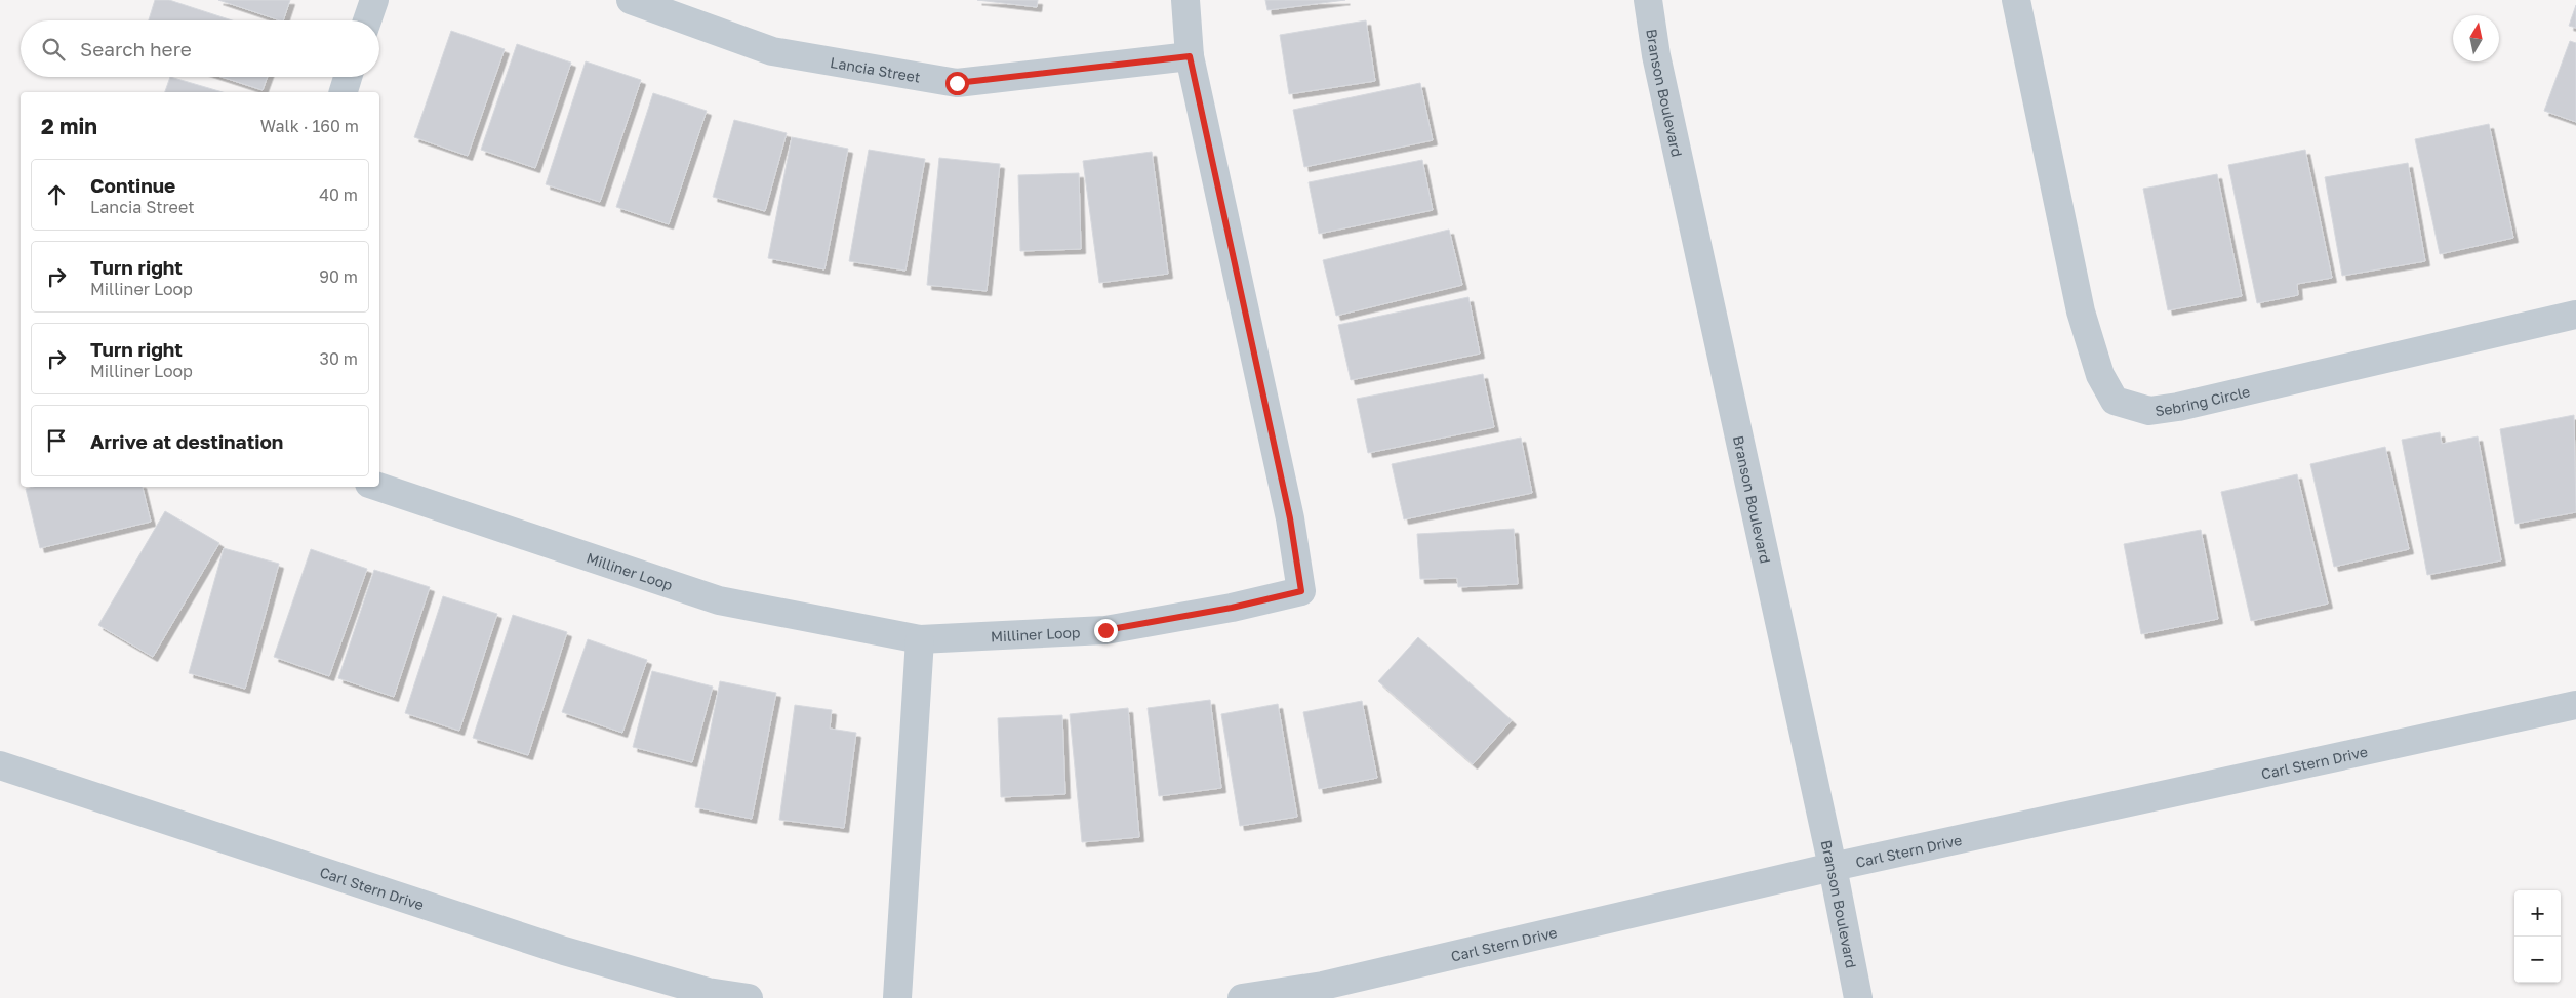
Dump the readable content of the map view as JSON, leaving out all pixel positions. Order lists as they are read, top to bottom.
{
  "streets": {
    "street": [
      "Lancia Street",
      "Branson Boulevard",
      "Sebring Circle",
      "Milliner Loop",
      "Carl Stern Drive"
    ]
  },
  "crossings": [
    ["Lancia Street", "Milliner Loop"],
    ["Branson Boulevard", "Carl Stern Drive"]
  ],
  "north": "top",
  "page": {
    "search": "Search here",
    "heading": ["2 min", "Walk · 160 m"],
    "list": [
      ["Continue", "Lancia Street", "40 m"],
      ["Turn right", "Milliner Loop", "90 m"],
      ["Turn right", "Milliner Loop", "30 m"],
      "Arrive at destination"
    ],
    "map_buttons": ["+", "−"]
  }
}
